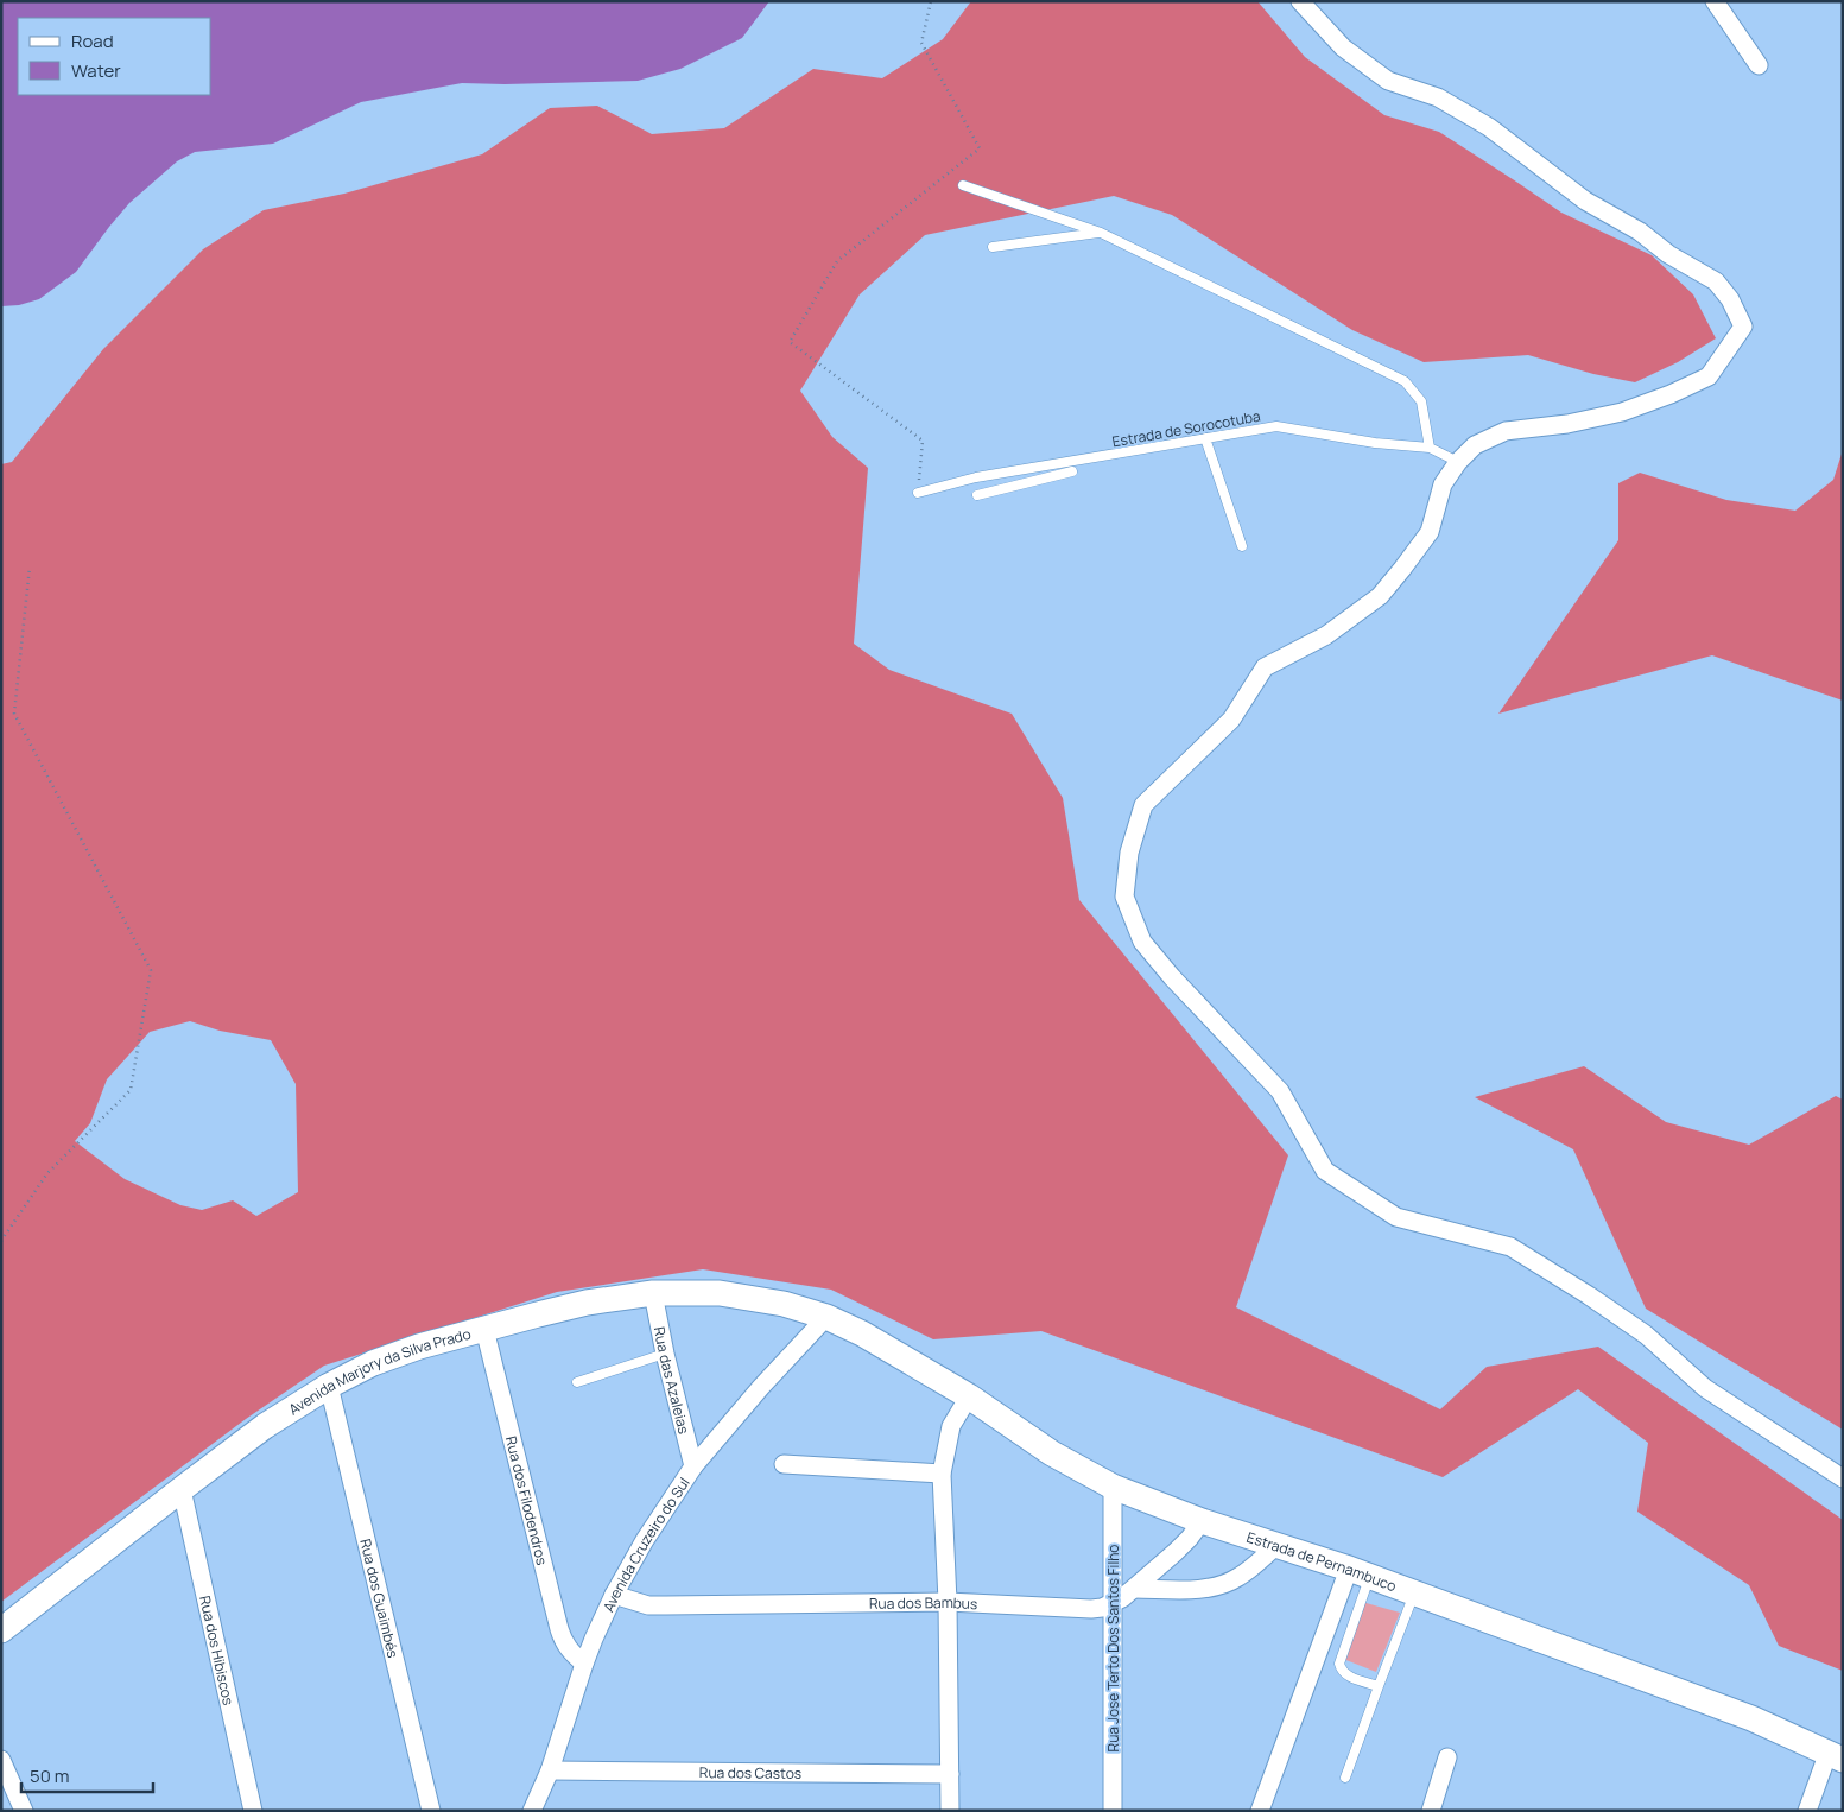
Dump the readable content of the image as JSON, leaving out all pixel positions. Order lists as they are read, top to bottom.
{
  "streets": {
    "main road": ["Avenida Marjory da Silva Prado", "Estrada de Pernambuco"],
    "street": [
      "Rua das Azaleias",
      "Rua dos Filodendros",
      "Avenida Cruzeiro do Sul",
      "Rua dos Guaimbés",
      "Rua dos Bambus",
      "Rua Jose Terto Dos Santos Filho",
      "Rua dos Hibiscos",
      "Rua dos Castos"
    ],
    "lane": ["Estrada de Sorocotuba"]
  },
  "crossings": [
    ["Avenida Marjory da Silva Prado", "Rua das Azaleias"],
    ["Avenida Marjory da Silva Prado", "Rua dos Filodendros"],
    ["Avenida Marjory da Silva Prado", "Avenida Cruzeiro do Sul"],
    ["Avenida Marjory da Silva Prado", "Estrada de Pernambuco"],
    ["Avenida Marjory da Silva Prado", "Rua dos Guaimbés"],
    ["Avenida Marjory da Silva Prado", "Rua dos Hibiscos"],
    ["Rua das Azaleias", "Avenida Cruzeiro do Sul"],
    ["Rua dos Filodendros", "Avenida Cruzeiro do Sul"],
    ["Avenida Cruzeiro do Sul", "Estrada de Pernambuco"],
    ["Avenida Cruzeiro do Sul", "Rua dos Bambus"],
    ["Avenida Cruzeiro do Sul", "Rua dos Castos"],
    ["Estrada de Pernambuco", "Rua dos Bambus"],
    ["Estrada de Pernambuco", "Rua Jose Terto Dos Santos Filho"],
    ["Rua dos Bambus", "Rua Jose Terto Dos Santos Filho"]
  ],
  "legend": ["Road", "Water"],
  "scale_bar": "50 m"
}
